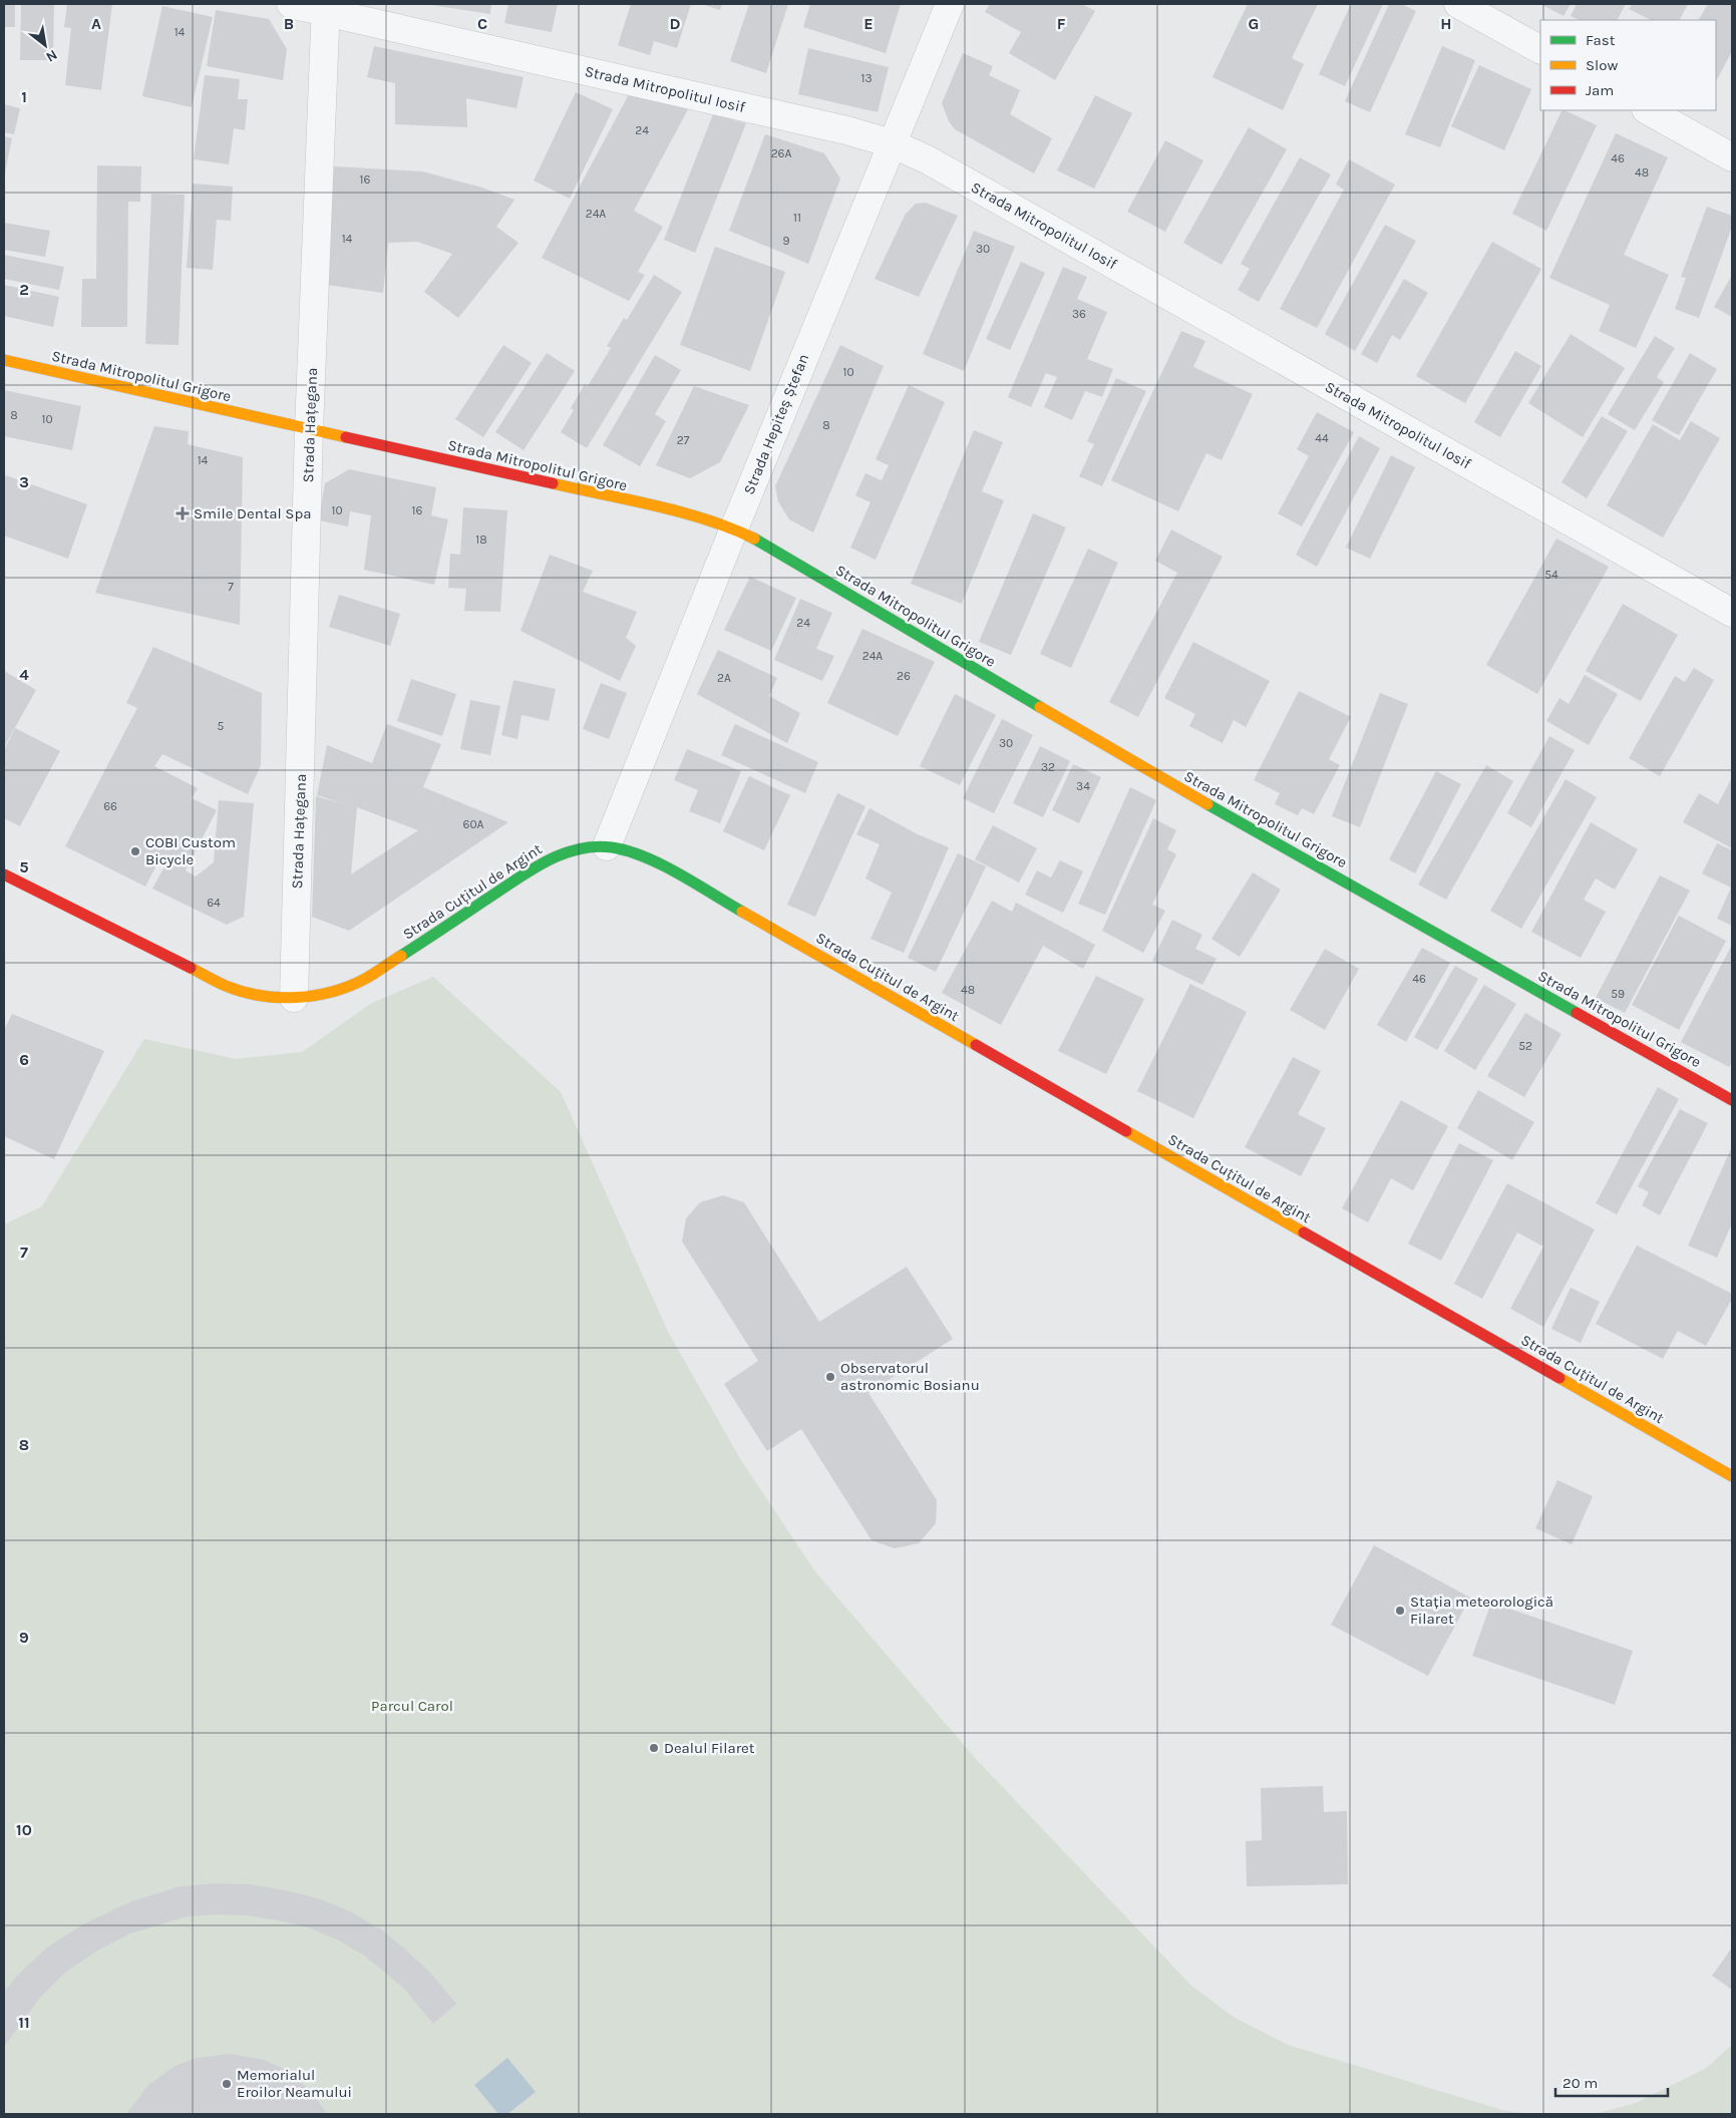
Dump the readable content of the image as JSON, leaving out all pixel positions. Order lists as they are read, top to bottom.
{
  "streets": {
    "street": [
      "Strada Mitropolitul Iosif",
      "Strada Mitropolitul Grigore",
      "Strada Hepiteș Ștefan",
      "Strada Hațegana",
      "Strada Cuțitul de Argint"
    ]
  },
  "crossings": [
    ["Strada Mitropolitul Iosif", "Strada Hepiteș Ștefan"],
    ["Strada Mitropolitul Iosif", "Strada Hațegana"],
    ["Strada Mitropolitul Grigore", "Strada Hepiteș Ștefan"],
    ["Strada Mitropolitul Grigore", "Strada Hațegana"],
    ["Strada Hepiteș Ștefan", "Strada Cuțitul de Argint"],
    ["Strada Hațegana", "Strada Cuțitul de Argint"]
  ],
  "parks": ["Parcul Carol"],
  "places": {
    "health": ["Smile Dental Spa"],
    "other": [
      "COBI Custom Bicycle",
      "Observatorul astronomic Bosianu",
      "Stația meteorologică Filaret",
      "Dealul Filaret",
      "Memorialul Eroilor Neamului"
    ]
  },
  "house_numbers": [
    "14",
    "13",
    "24",
    "26A",
    "46",
    "48",
    "16",
    "24A",
    "11",
    "14",
    "9",
    "30",
    "36",
    "10",
    "8",
    "10",
    "8",
    "44",
    "27",
    "14",
    "10",
    "16",
    "18",
    "54",
    "7",
    "24",
    "24A",
    "26",
    "2A",
    "5",
    "30",
    "32",
    "34",
    "66",
    "60A",
    "64",
    "46",
    "48",
    "59",
    "52"
  ],
  "legend": ["Fast", "Slow", "Jam"],
  "scale_bar": "20 m",
  "north": "bottom right",
  "grid": {
    "columns": [
      "A",
      "B",
      "C",
      "D",
      "E",
      "F",
      "G",
      "H"
    ],
    "rows": [
      "1",
      "2",
      "3",
      "4",
      "5",
      "6",
      "7",
      "8",
      "9",
      "10",
      "11"
    ]
  }
}
